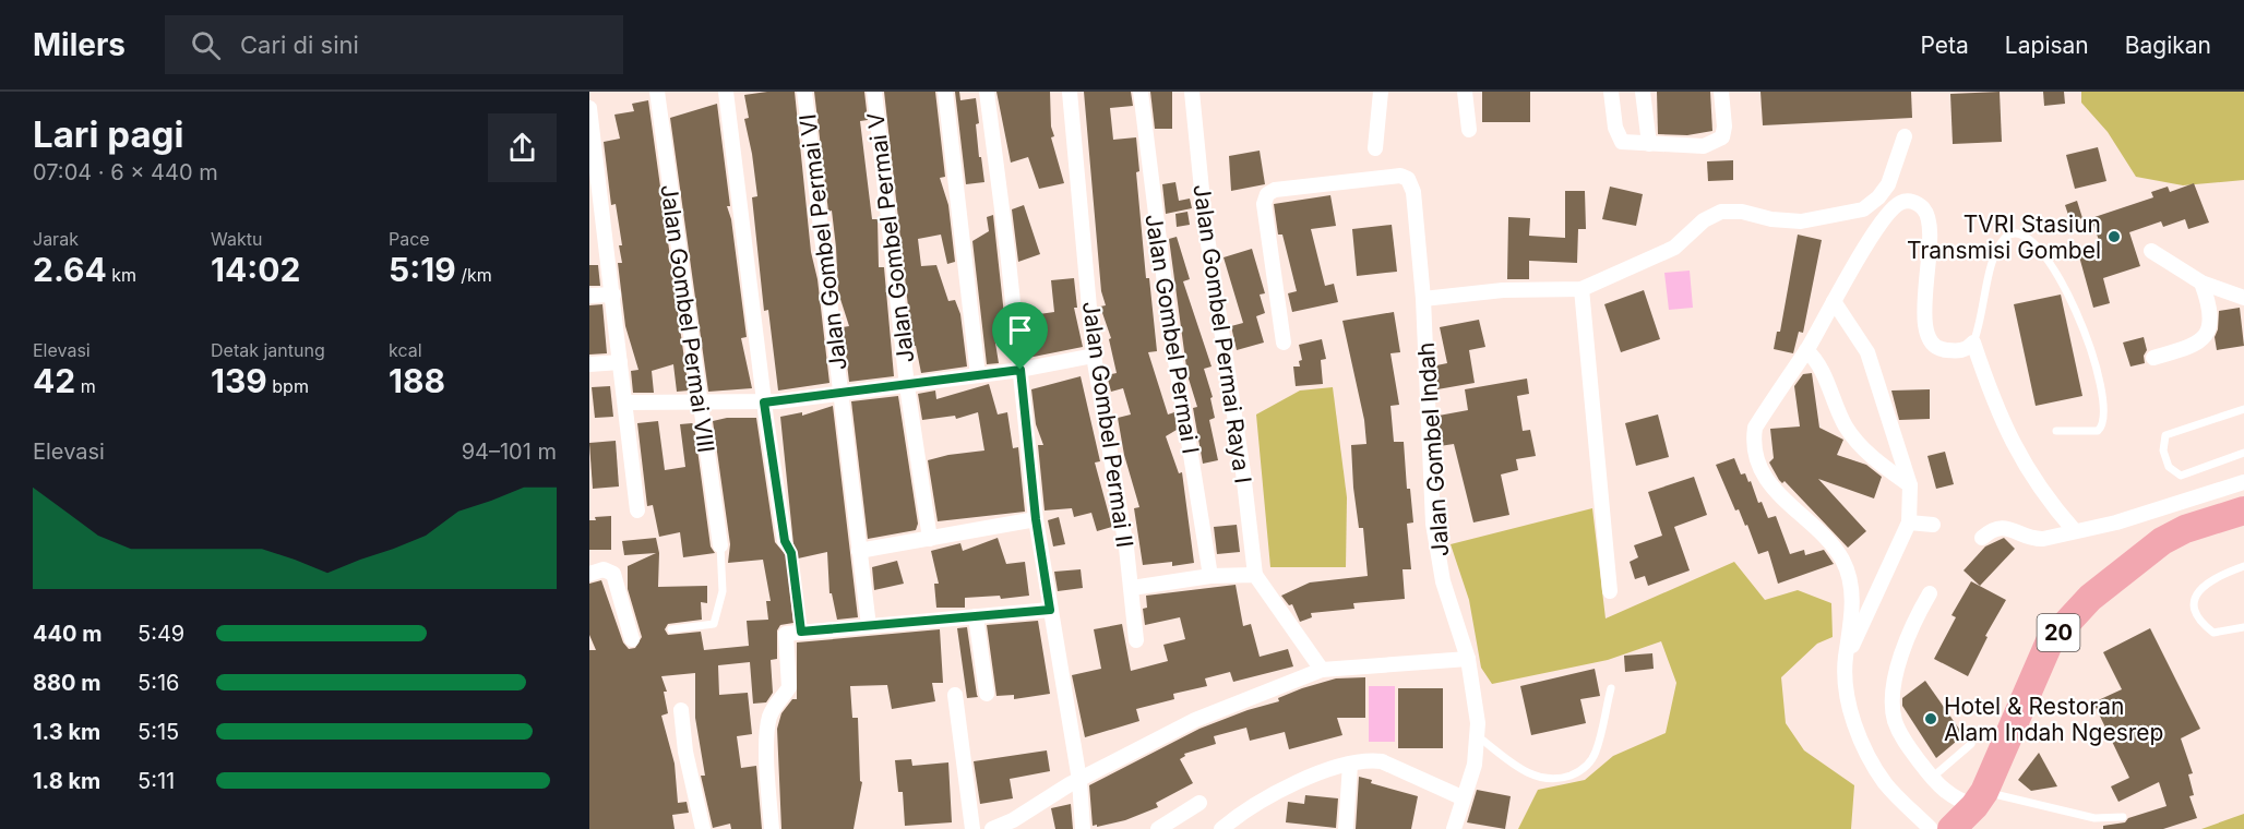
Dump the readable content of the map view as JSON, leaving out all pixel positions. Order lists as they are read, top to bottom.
{
  "streets": {
    "highway": ["20"],
    "street": [
      "Jalan Gombel Permai V",
      "Jalan Gombel Permai VI",
      "Jalan Gombel Permai VIII",
      "Jalan Gombel Permai I",
      "Jalan Gombel Permai Raya I",
      "Jalan Gombel Permai II",
      "Jalan Gombel Indah"
    ]
  },
  "places": ["TVRI Stasiun Transmisi Gombel", "Hotel & Restoran Alam Indah Ngesrep"],
  "page": {
    "header": "Milers",
    "search": "Cari di sini",
    "nav": ["Peta", "Lapisan", "Bagikan"],
    "heading": ["Lari pagi", "07:04 · 6 × 440 m"],
    "stats": [
      ["Jarak", "2.64 km"],
      ["Waktu", "14:02"],
      ["Pace", "5:19 /km"],
      ["Elevasi", "42 m"],
      ["Detak jantung", "139 bpm"],
      ["kcal", "188"]
    ],
    "chart": ["Elevasi", "94–101 m"],
    "list": [
      {
        "name": "440 m",
        "note": "5:49"
      },
      {
        "name": "880 m",
        "note": "5:16"
      },
      {
        "name": "1.3 km",
        "note": "5:15"
      },
      {
        "name": "1.8 km",
        "note": "5:11"
      }
    ]
  }
}
